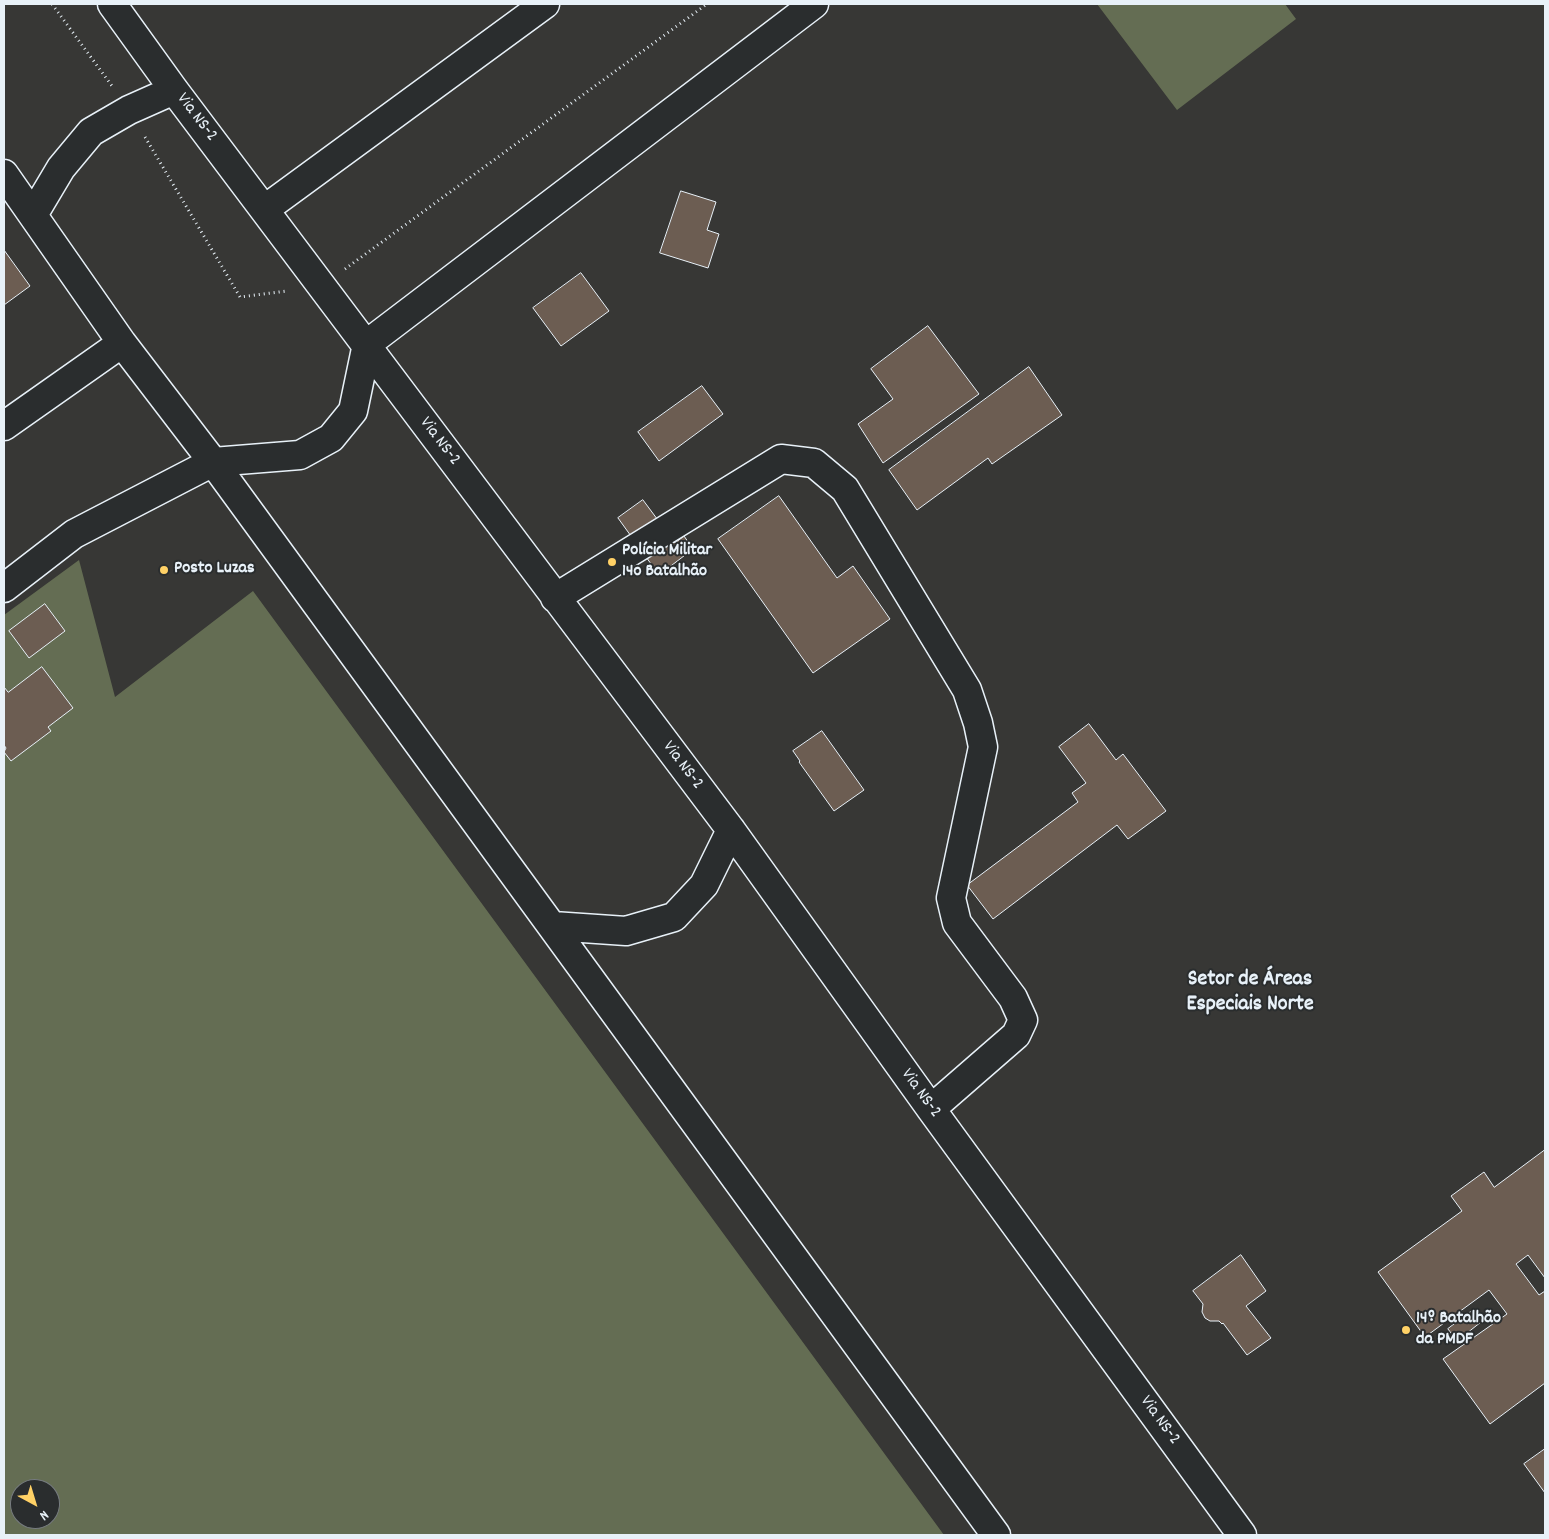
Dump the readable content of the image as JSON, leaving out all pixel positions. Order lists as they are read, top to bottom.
{
  "streets": {
    "street": ["Via NS-2"]
  },
  "districts": ["Setor de Áreas Especiais Norte"],
  "places": ["Polícia Militar 14o Batalhão", "Posto Luzas", "14º Batalhão da PMDF"],
  "north": "bottom right"
}
